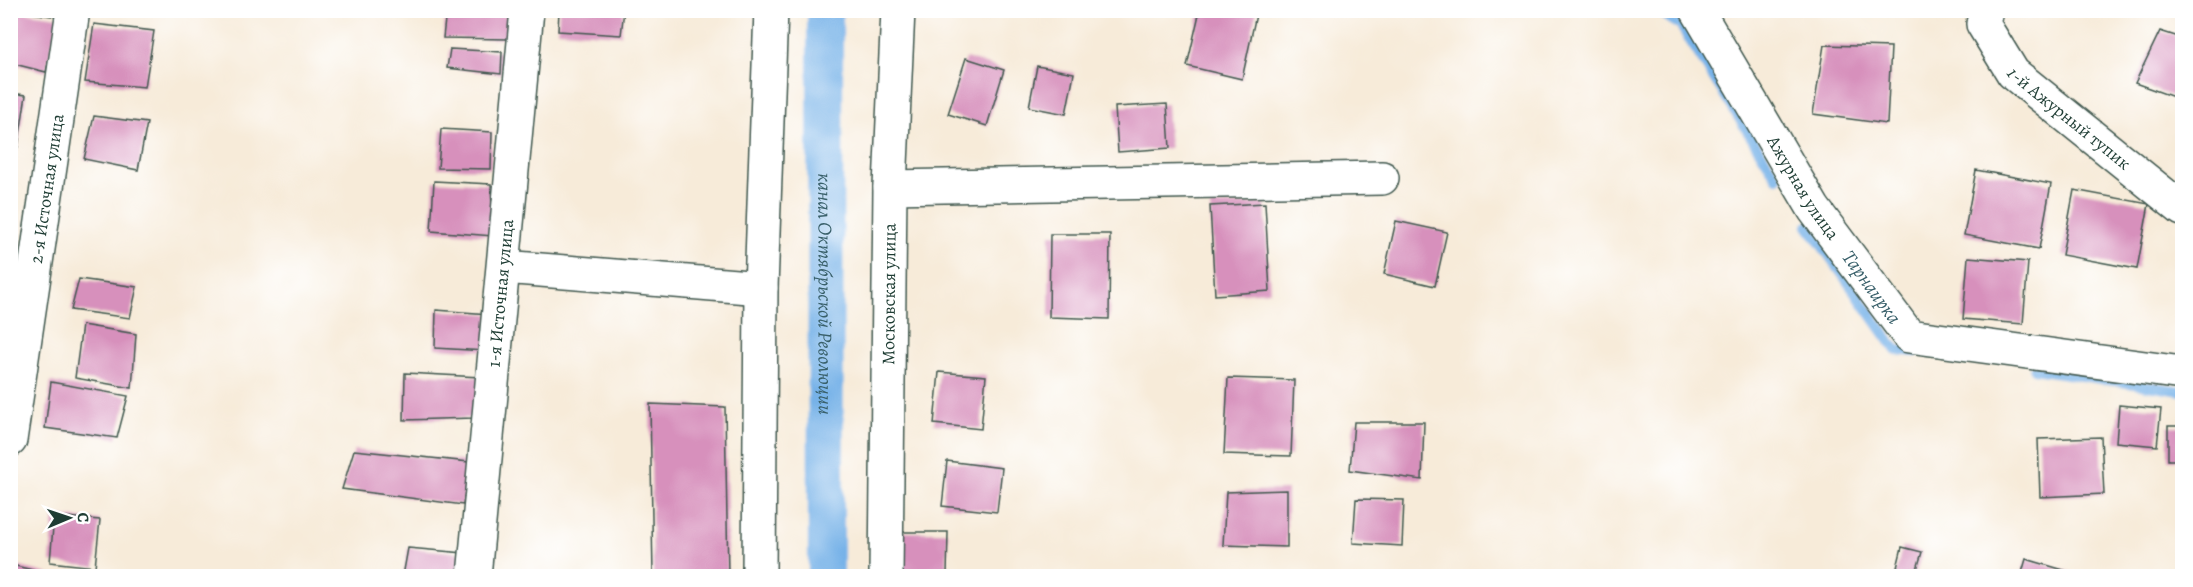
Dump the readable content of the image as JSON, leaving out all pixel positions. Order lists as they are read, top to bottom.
{
  "streets": {
    "street": [
      "1-й Ажурный тупик",
      "Ажурная улица",
      "2-я Источная улица",
      "Московская улица",
      "1-я Источная улица"
    ]
  },
  "water": ["Тарнаирка", "канал Октябрьской Революции"],
  "north": "right"
}
